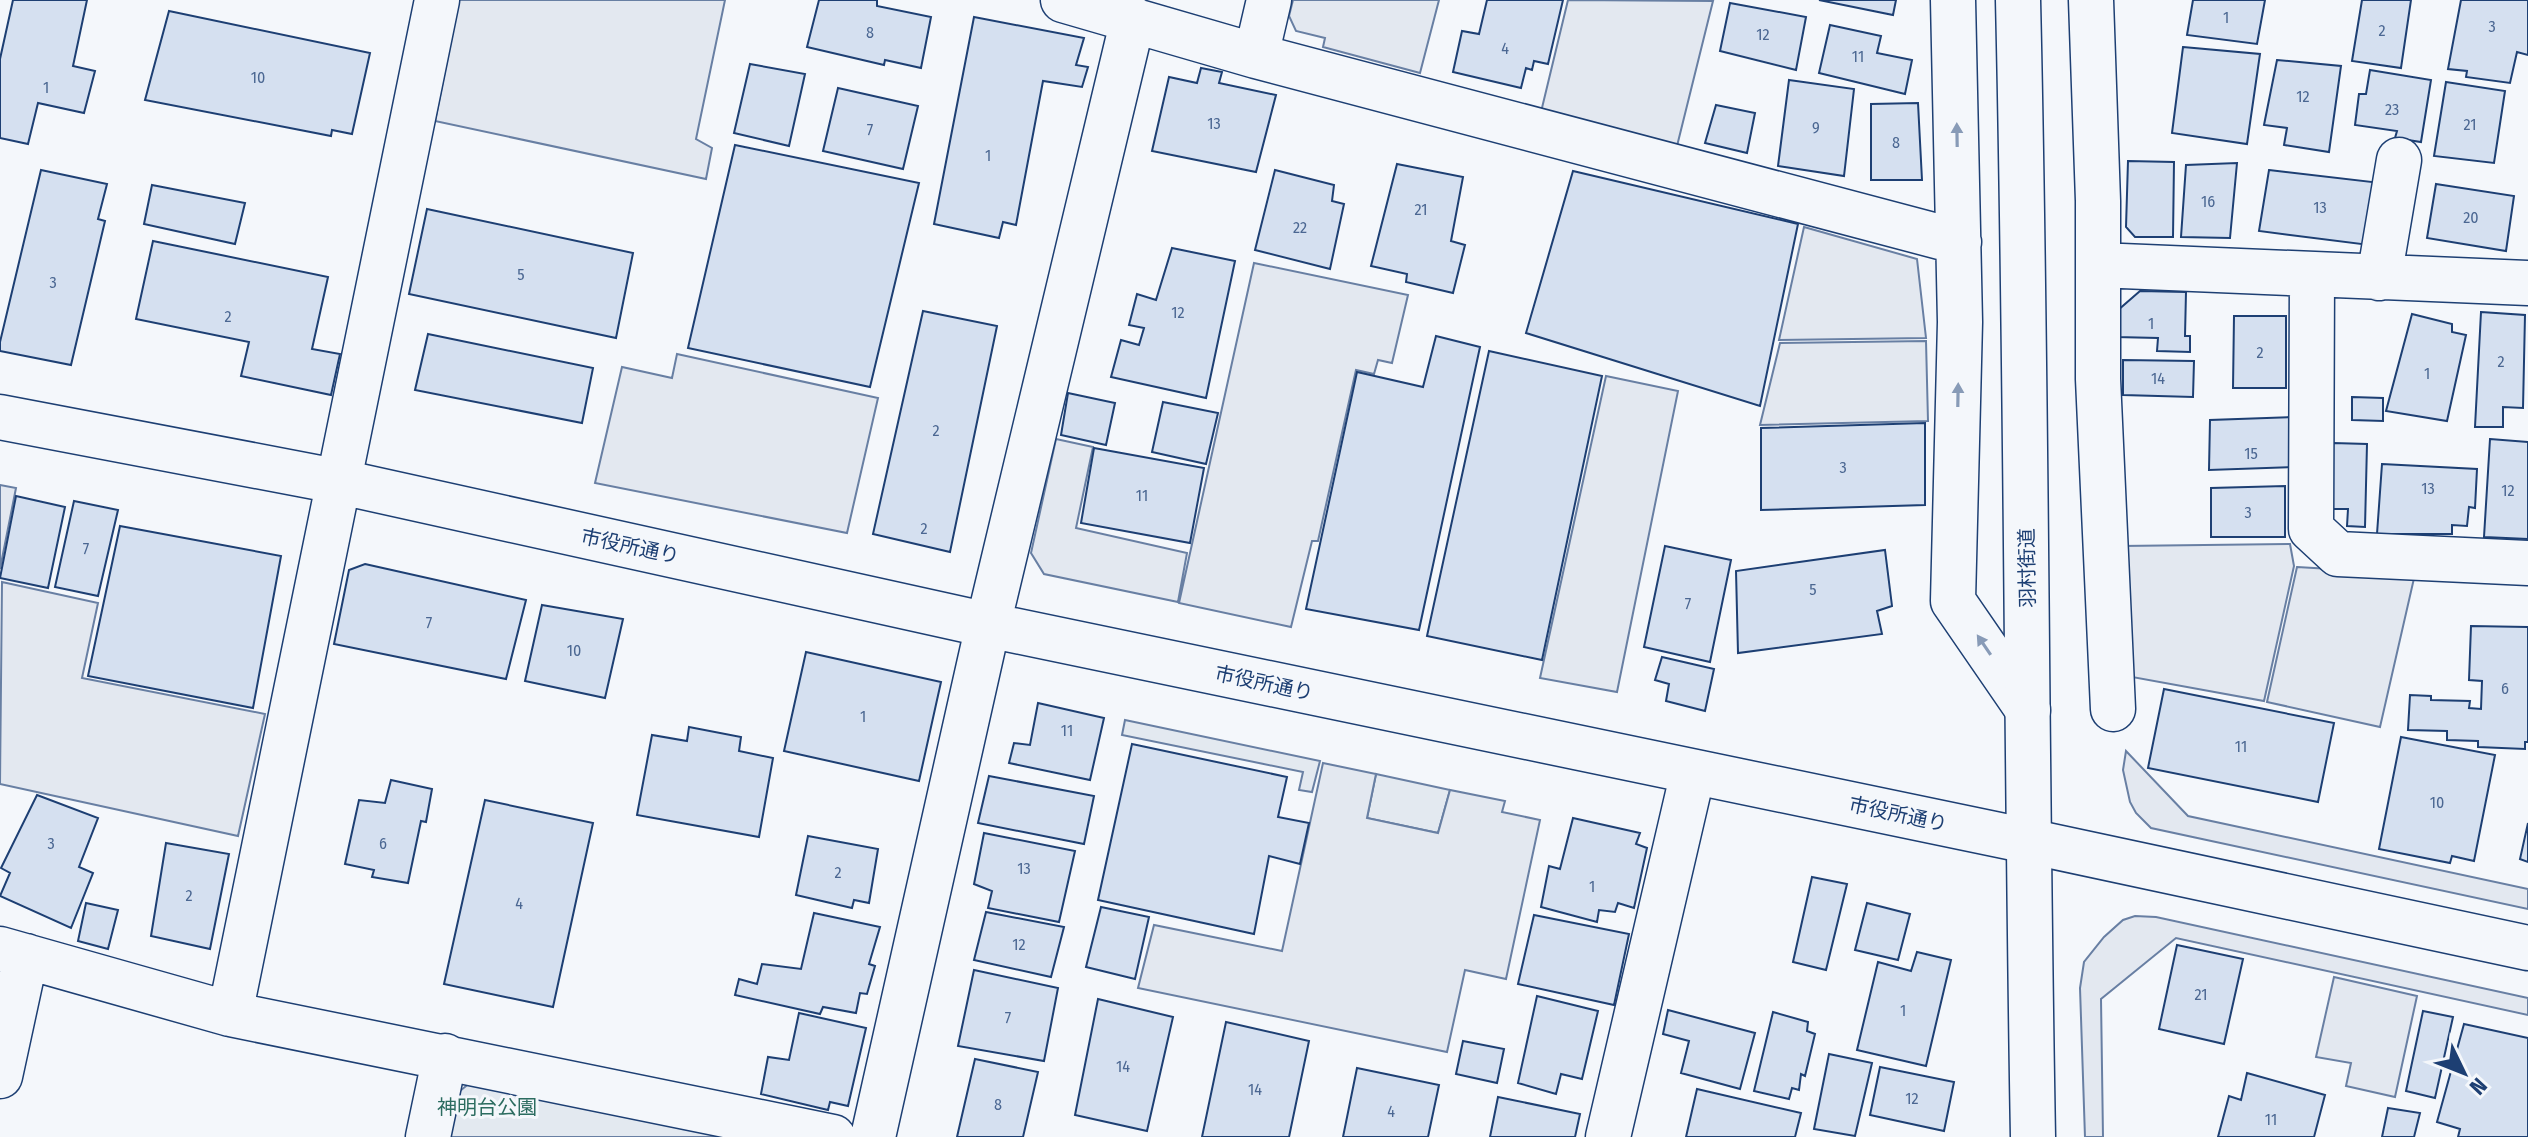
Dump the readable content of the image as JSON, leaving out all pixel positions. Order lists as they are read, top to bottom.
{
  "streets": {
    "street": ["市役所通り", "羽村街道"]
  },
  "crossings": [
    ["市役所通り", "羽村街道"]
  ],
  "parks": ["神明台公園"],
  "house_numbers": [
    "1",
    "3",
    "2",
    "8",
    "12",
    "4",
    "11",
    "10",
    "1",
    "12",
    "23",
    "13",
    "21",
    "9",
    "7",
    "8",
    "1",
    "16",
    "13",
    "21",
    "20",
    "22",
    "5",
    "3",
    "12",
    "2",
    "1",
    "2",
    "2",
    "1",
    "14",
    "2",
    "15",
    "3",
    "13",
    "12",
    "11",
    "3",
    "2",
    "7",
    "5",
    "7",
    "7",
    "10",
    "6",
    "1",
    "11",
    "11",
    "10",
    "3",
    "6",
    "13",
    "2",
    "1",
    "2",
    "4",
    "12",
    "21",
    "1",
    "7",
    "14",
    "14",
    "12",
    "8",
    "4",
    "11"
  ],
  "north": "bottom right"
}
